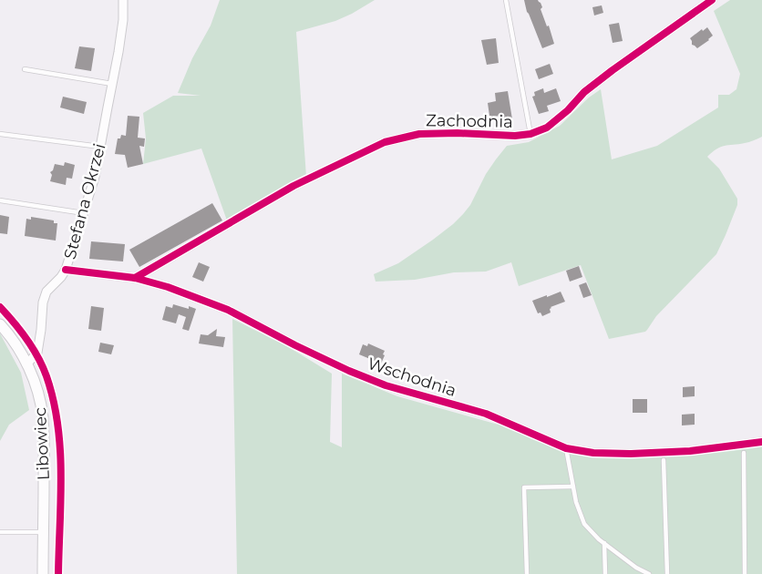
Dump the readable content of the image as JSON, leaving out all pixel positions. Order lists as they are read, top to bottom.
{
  "streets": {
    "street": [
      "Zachodnia",
      "Stefana Okrzei",
      "Wschodnia",
      "Libowiec"
    ]
  },
  "crossings": [
    ["Zachodnia", "Wschodnia"],
    ["Stefana Okrzei", "Wschodnia"],
    ["Stefana Okrzei", "Libowiec"]
  ]
}
